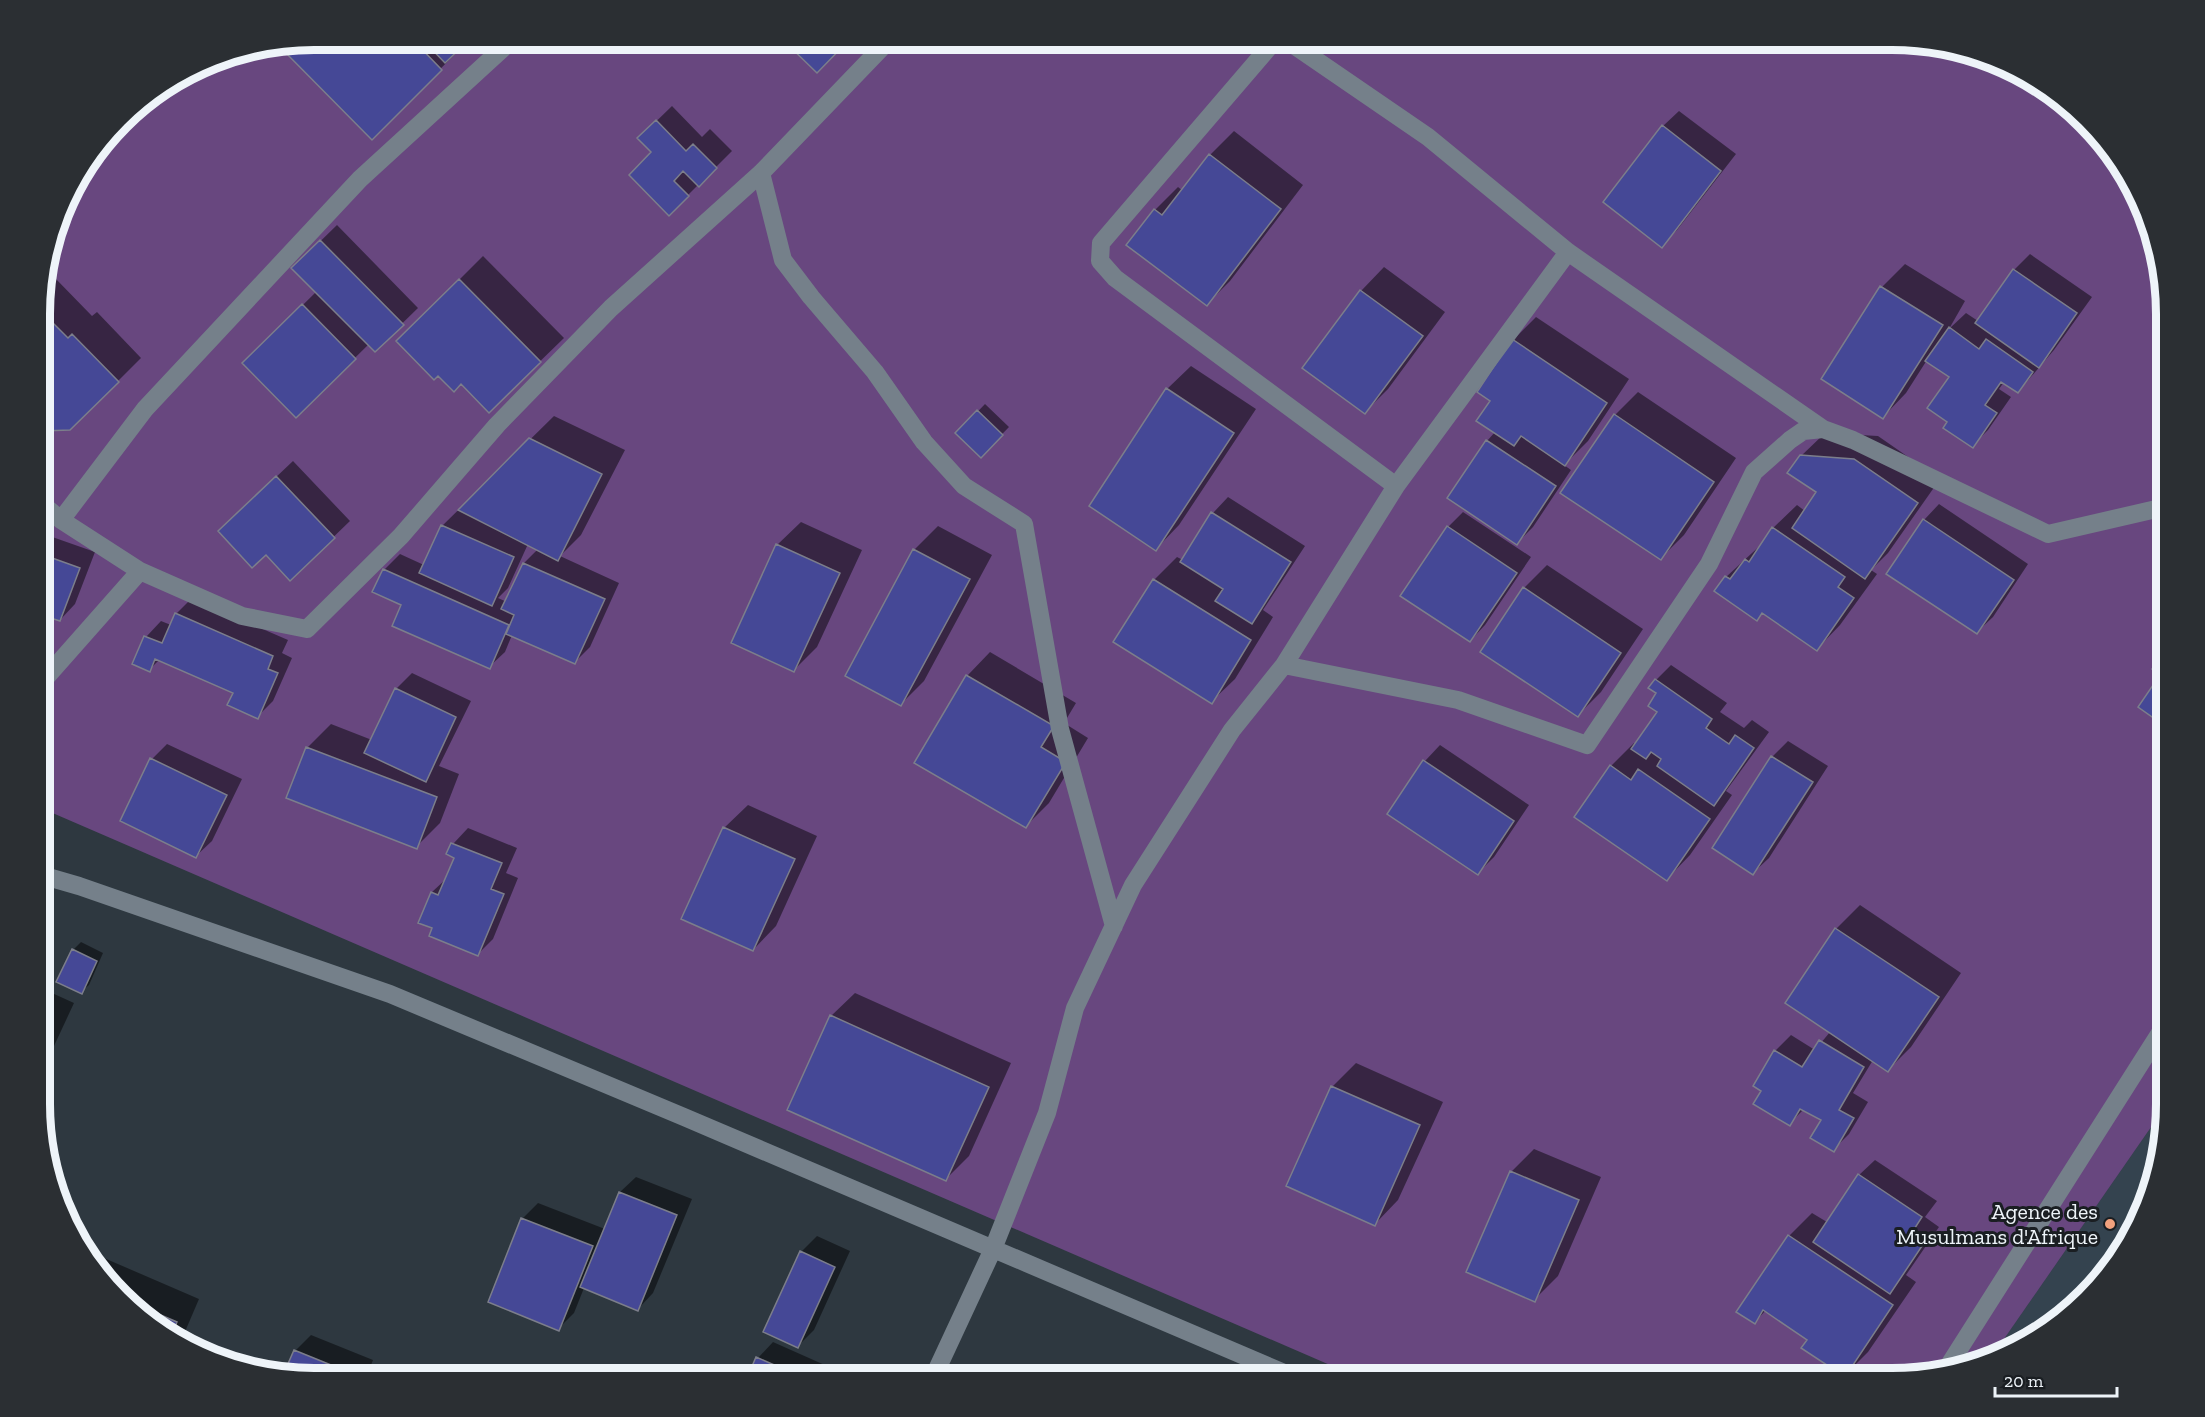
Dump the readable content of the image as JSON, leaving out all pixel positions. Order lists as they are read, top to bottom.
{
  "places": ["Agence des Musulmans d'Afrique"],
  "scale_bar": "20 m"
}
